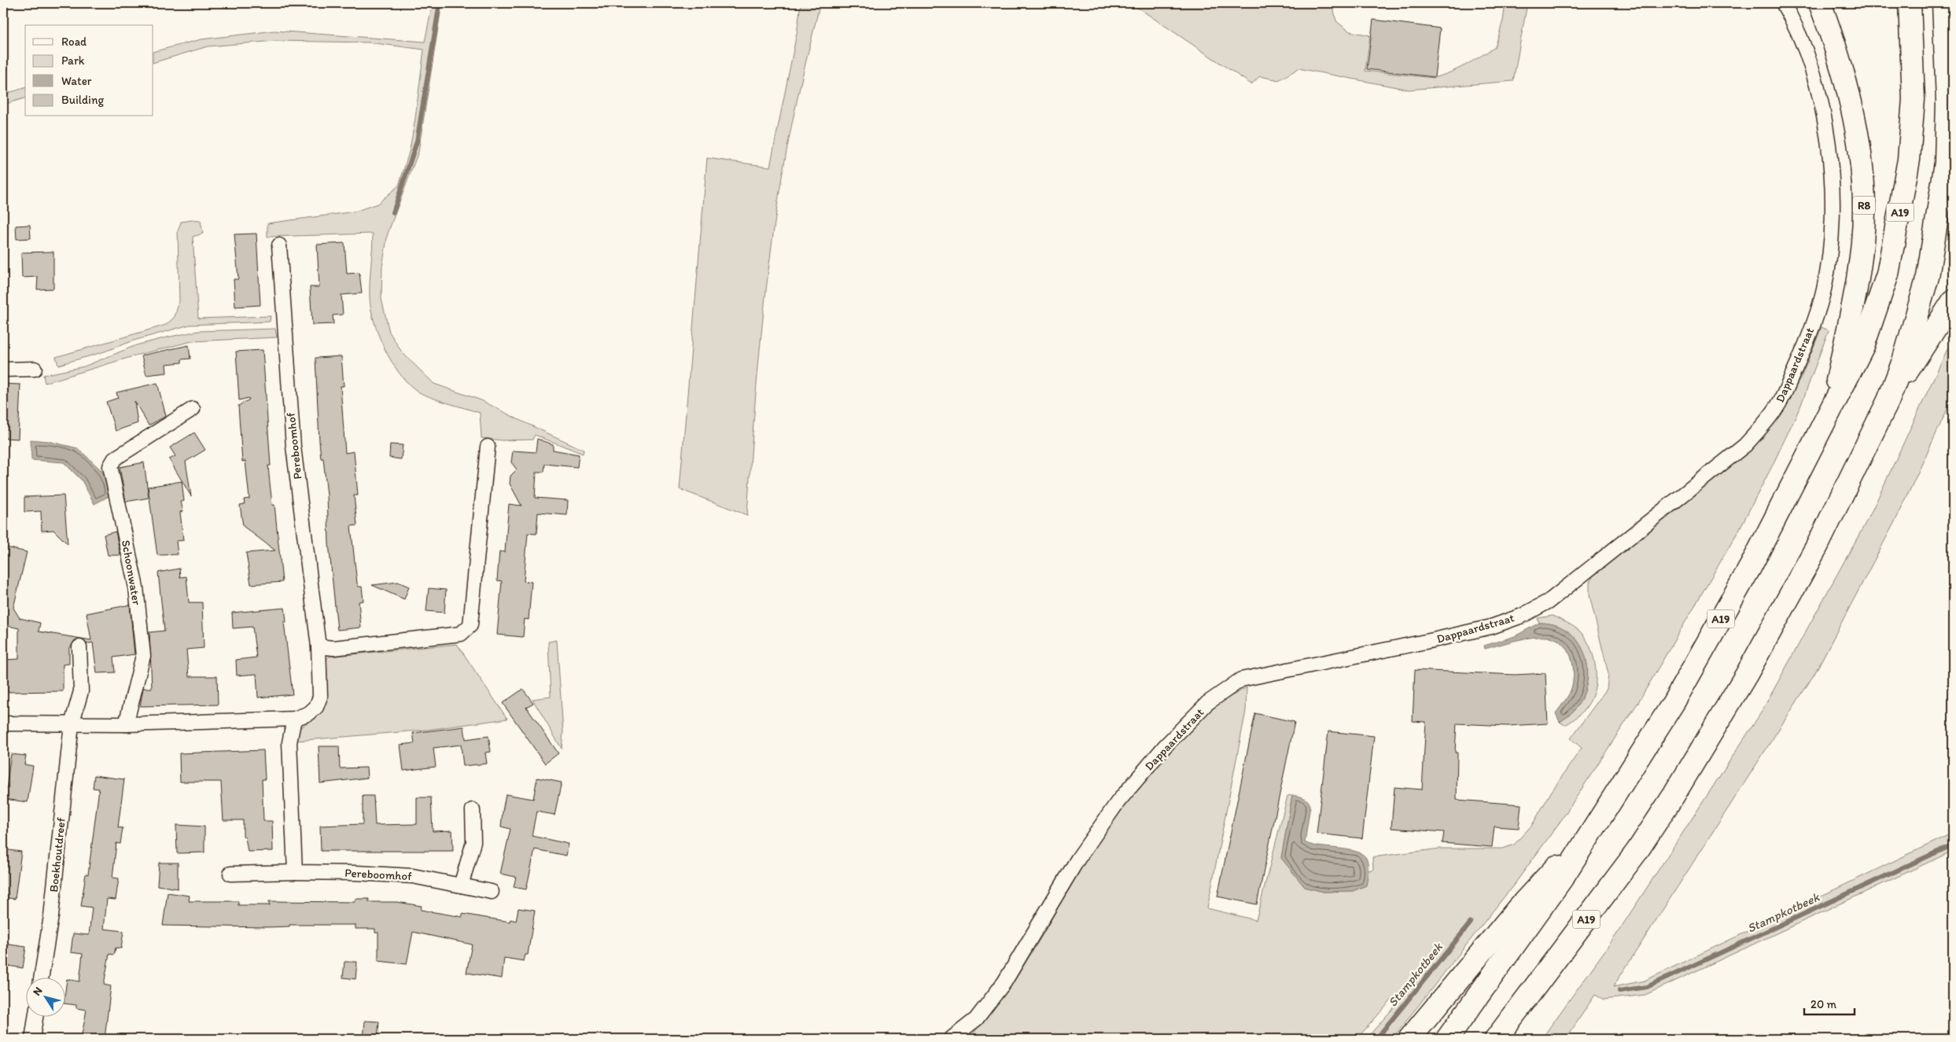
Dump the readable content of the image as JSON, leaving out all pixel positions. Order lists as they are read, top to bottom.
{
  "streets": {
    "highway": ["R8", "A19"],
    "street": [
      "Dappaardstraat",
      "Pereboomhof",
      "Schoonwater",
      "Boekhoutdreef"
    ]
  },
  "crossings": [
    ["R8", "A19"],
    ["Pereboomhof", "Schoonwater"]
  ],
  "water": ["Stampkotbeek"],
  "legend": [
    "Road",
    "Park",
    "Water",
    "Building"
  ],
  "scale_bar": "20 m",
  "north": "top left"
}
